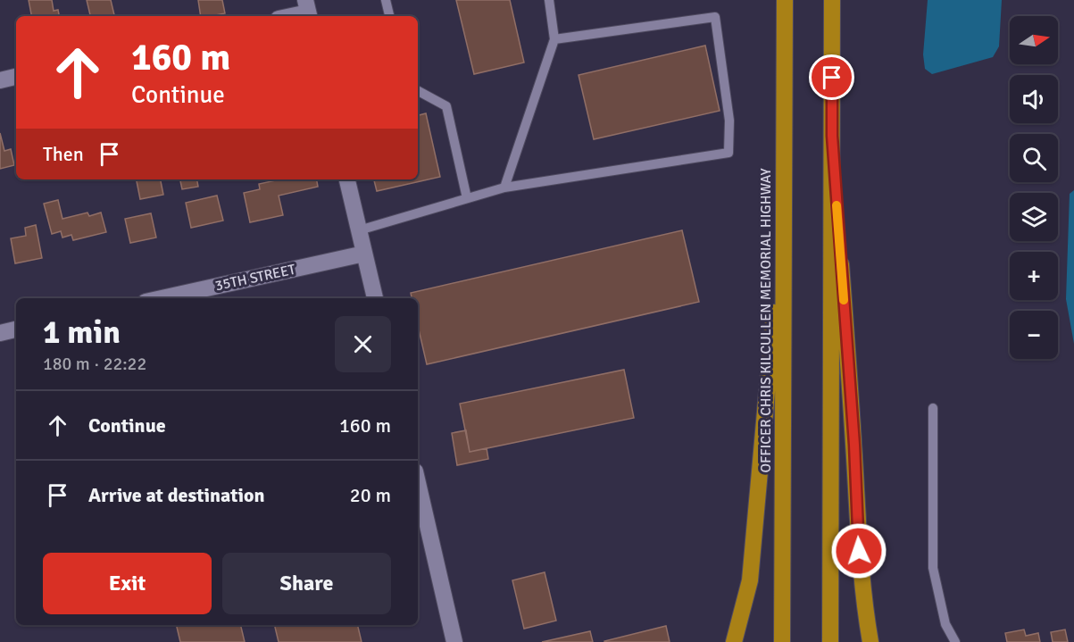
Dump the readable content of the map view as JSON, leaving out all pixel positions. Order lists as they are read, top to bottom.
{
  "streets": {
    "highway": ["OFFICER CHRIS KILCULLEN MEMORIAL HIGHWAY"],
    "main road": ["35TH STREET"]
  },
  "north": "right",
  "page": {
    "map_buttons": ["+", "−"],
    "turn": ["160 m", "Continue"],
    "then": "Then",
    "heading": ["1 min", "180 m · 22:22"],
    "list": [
      {
        "name": "Continue",
        "value": "160 m"
      },
      {
        "name": "Arrive at destination",
        "value": "20 m"
      }
    ],
    "buttons": ["Exit", "Share"]
  }
}
